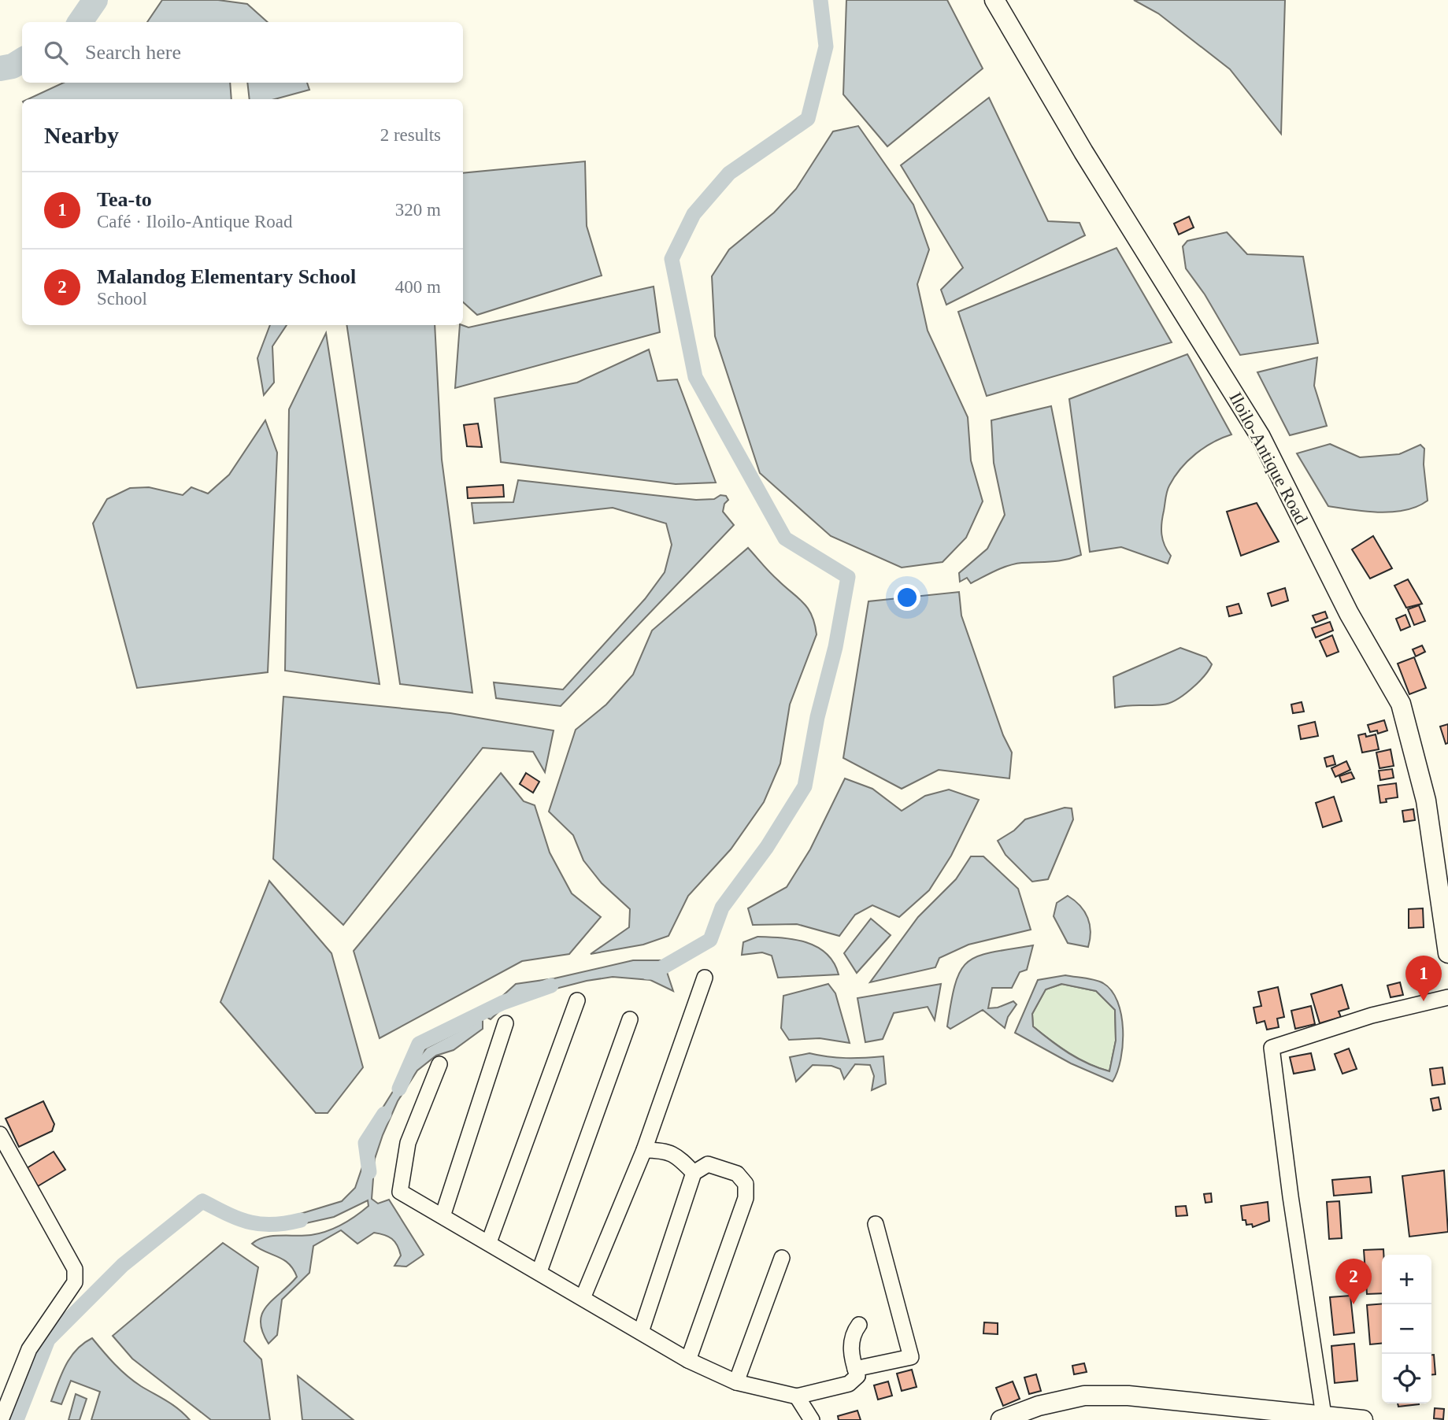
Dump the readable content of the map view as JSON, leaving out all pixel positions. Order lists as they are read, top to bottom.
{
  "streets": {
    "main road": ["Iloilo-Antique Road"]
  },
  "page": {
    "search": "Search here",
    "heading": ["Nearby", "2 results"],
    "list": [
      {
        "mark": "1",
        "name": "Tea-to",
        "note": "Café · Iloilo-Antique Road",
        "value": "320 m"
      },
      {
        "mark": "2",
        "name": "Malandog Elementary School",
        "note": "School",
        "value": "400 m"
      }
    ],
    "pins": ["1", "2"],
    "map_buttons": ["+", "−"]
  }
}
